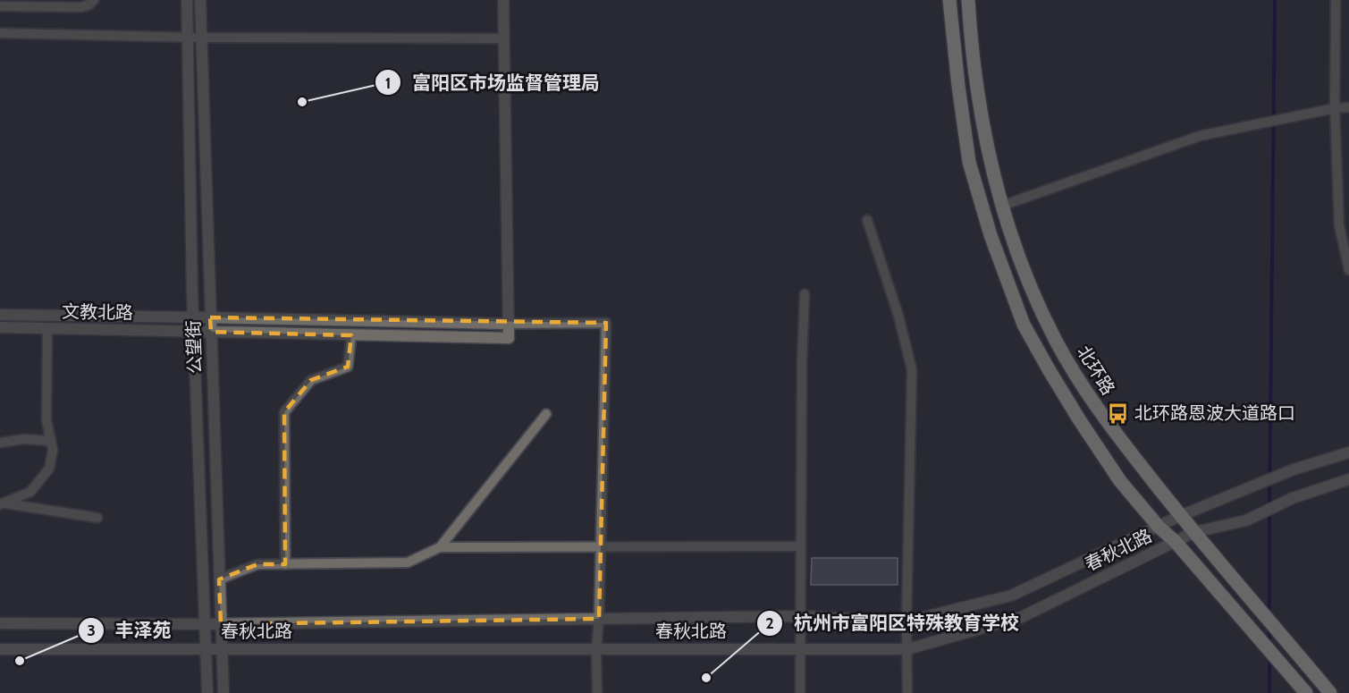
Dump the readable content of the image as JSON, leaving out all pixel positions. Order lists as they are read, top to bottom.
{
  "streets": {
    "main road": ["北环路"],
    "street": ["文教北路", "公望街", "春秋北路"]
  },
  "crossings": [
    ["文教北路", "公望街"],
    ["公望街", "春秋北路"],
    ["北环路", "春秋北路"]
  ],
  "places": {
    "other": ["富阳区市场监督管理局", "丰泽苑", "杭州市富阳区特殊教育学校"],
    "bus stop": ["北环路恩波大道路口"]
  }
}
